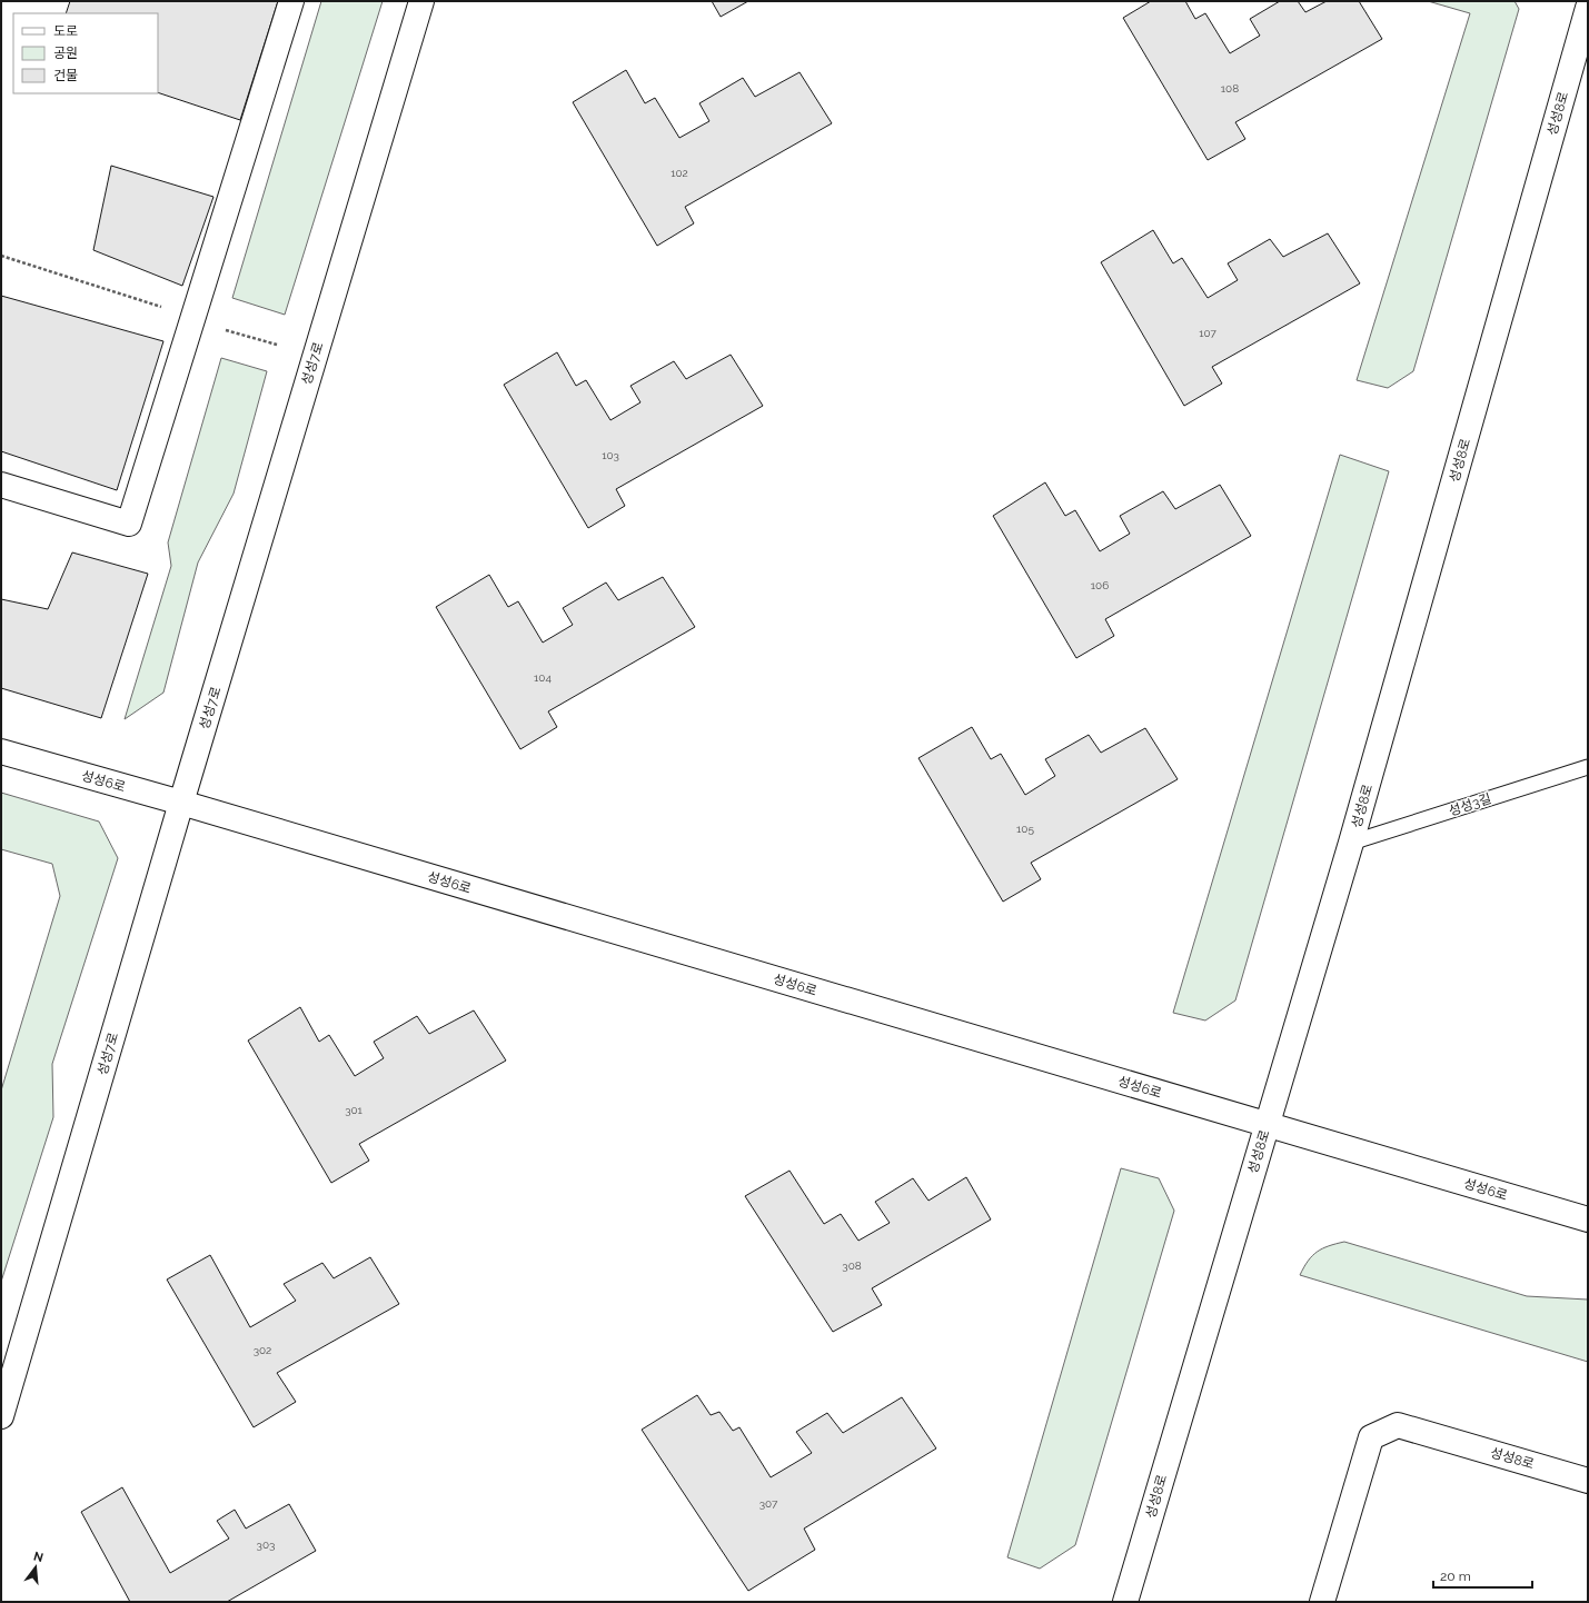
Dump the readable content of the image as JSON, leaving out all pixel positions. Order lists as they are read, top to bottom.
{
  "streets": {
    "street": ["성성8로", "성성7로", "성성6로"],
    "lane": ["성성3길"]
  },
  "crossings": [
    ["성성8로", "성성6로"],
    ["성성8로", "성성3길"],
    ["성성7로", "성성6로"]
  ],
  "house_numbers": [
    "108",
    "102",
    "107",
    "103",
    "106",
    "104",
    "105",
    "301",
    "308",
    "302",
    "307",
    "303"
  ],
  "legend": ["도로", "공원", "건물"],
  "scale_bar": "20 m",
  "north": "top"
}
